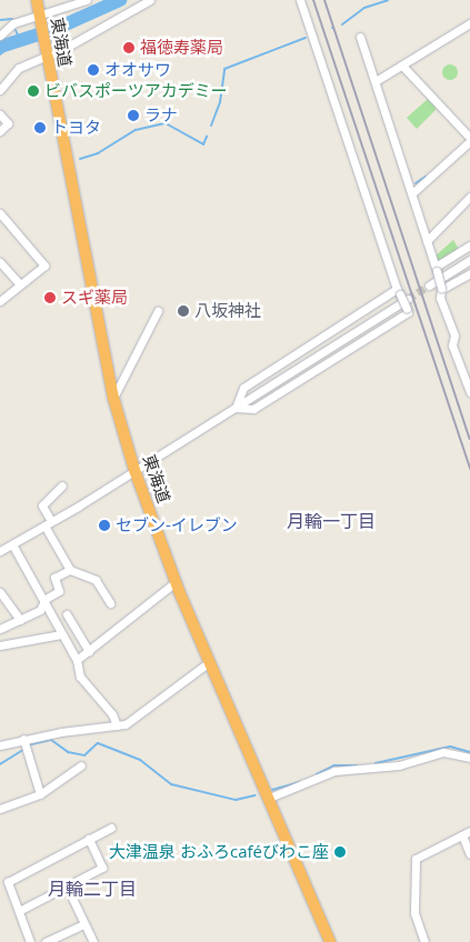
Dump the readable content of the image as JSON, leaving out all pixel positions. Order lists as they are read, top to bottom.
{
  "streets": {
    "highway": ["東海道"]
  },
  "districts": ["月輪一丁目", "月輪二丁目"],
  "places": [
    "福徳寿薬局",
    "オオサワ",
    "ビバスポーツアカデミー",
    "ラナ",
    "トヨタ",
    "スギ薬局",
    "八坂神社",
    "セブン-イレブン",
    "大津温泉 おふろcaféびわこ座"
  ]
}
